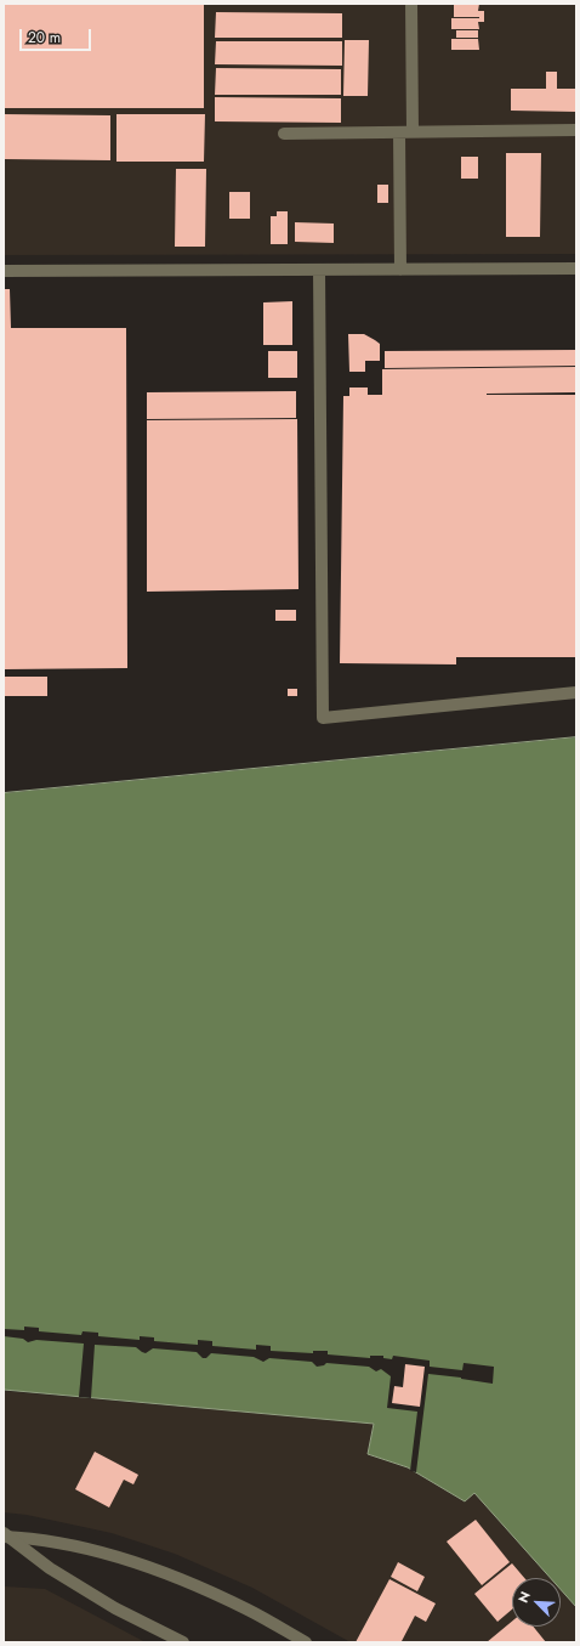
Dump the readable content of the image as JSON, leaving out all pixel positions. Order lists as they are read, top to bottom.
{
  "scale_bar": "20 m",
  "north": "top left"
}
